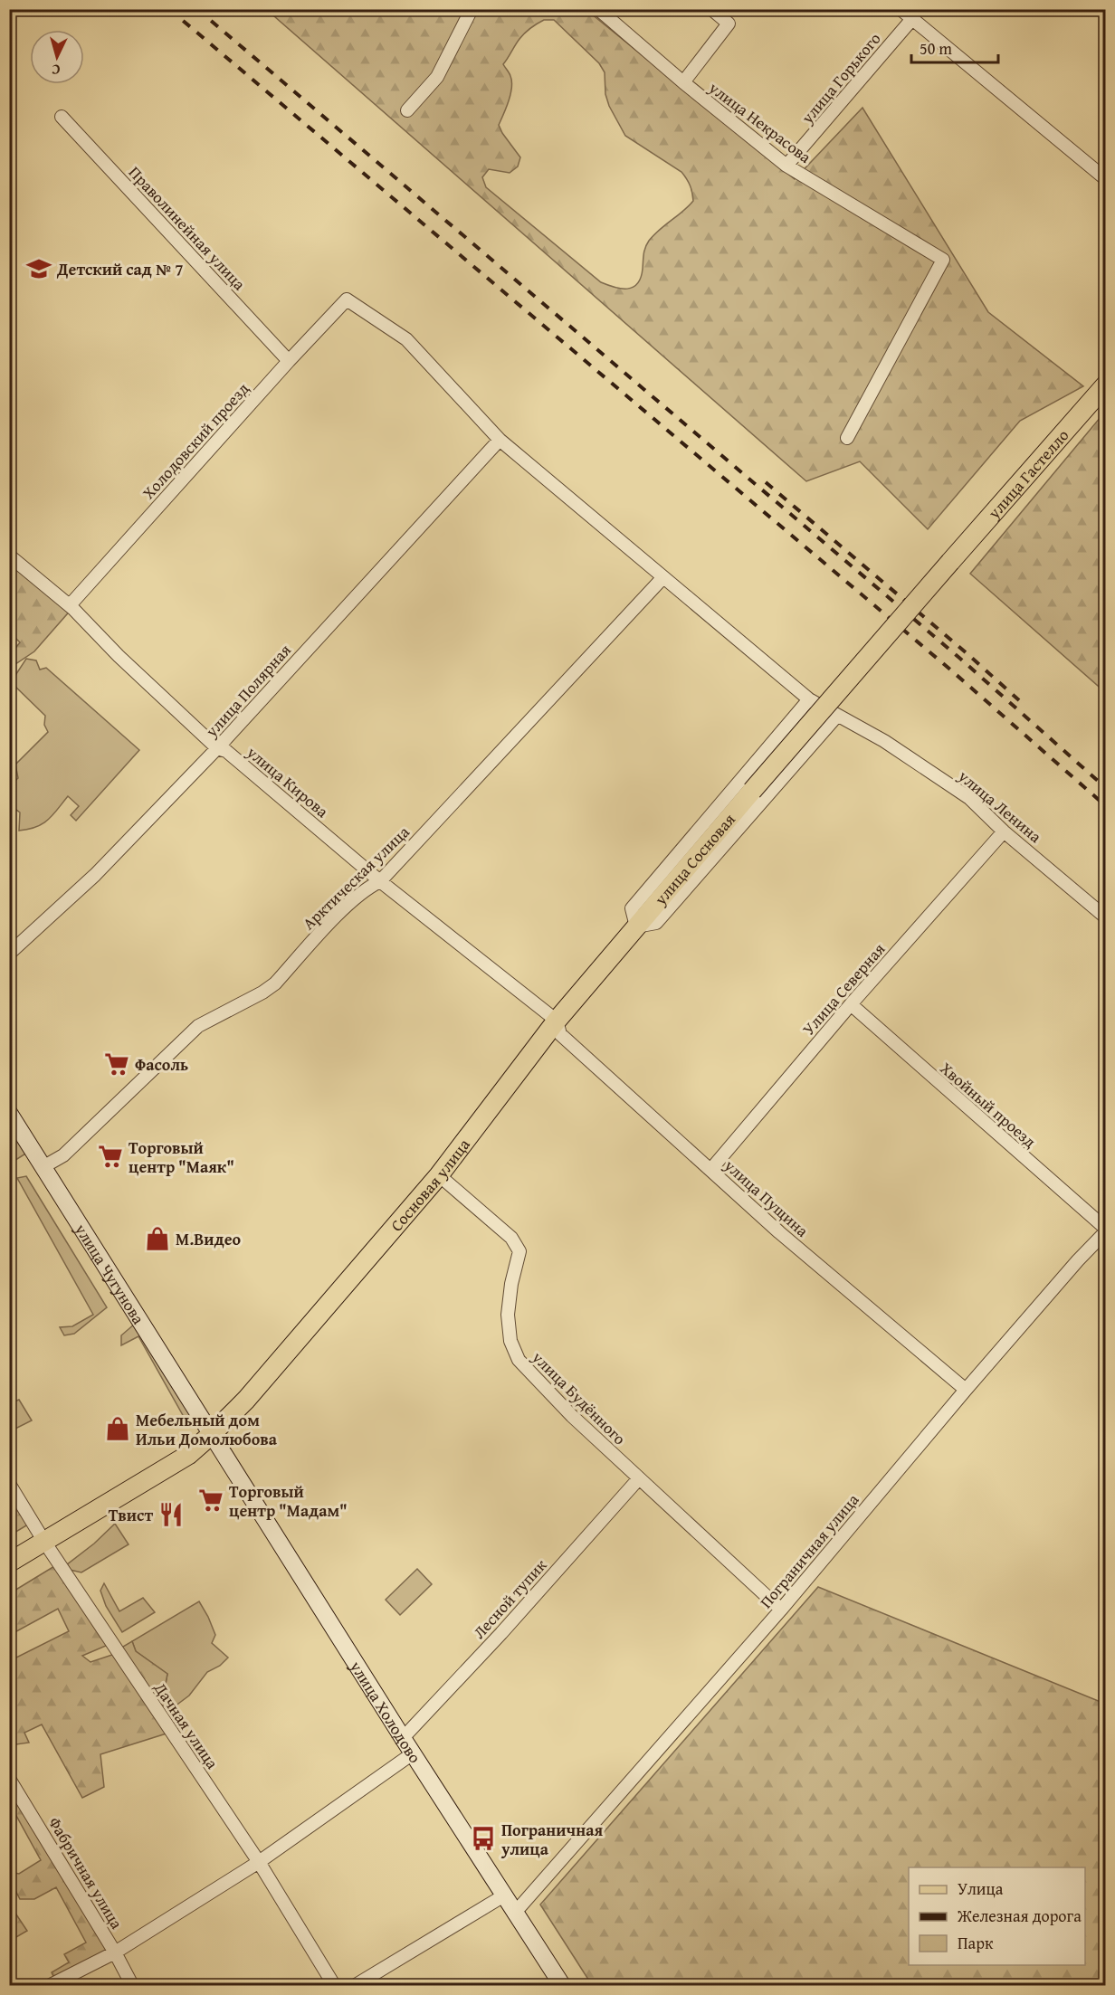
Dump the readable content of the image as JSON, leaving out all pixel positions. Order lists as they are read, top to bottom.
{
  "streets": {
    "main road": [
      "улица Гастелло",
      "улица Сосновая",
      "Сосновая улица",
      "улица Чугунова",
      "улица Холодово"
    ],
    "street": [
      "улица Горького",
      "улица Некрасова",
      "Праволинейная улица",
      "Холодовский проезд",
      "улица Полярная",
      "улица Кирова",
      "улица Ленина",
      "Арктическая улица",
      "Улица Северная",
      "Хвойный проезд",
      "улица Пущина",
      "улица Будённого",
      "Пограничная улица",
      "Лесной тупик",
      "Дачная улица",
      "Фабричная улица"
    ]
  },
  "crossings": [
    ["улица Горького", "улица Некрасова"],
    ["Праволинейная улица", "Холодовский проезд"],
    ["Холодовский проезд", "улица Кирова"],
    ["Холодовский проезд", "улица Ленина"],
    ["улица Гастелло", "улица Сосновая"],
    ["улица Полярная", "улица Кирова"],
    ["улица Полярная", "улица Ленина"],
    ["улица Кирова", "Арктическая улица"],
    ["улица Кирова", "Сосновая улица"],
    ["улица Кирова", "улица Пущина"],
    ["улица Ленина", "Арктическая улица"],
    ["улица Ленина", "Улица Северная"],
    ["улица Сосновая", "Сосновая улица"],
    ["Арктическая улица", "улица Чугунова"],
    ["Улица Северная", "Хвойный проезд"],
    ["Улица Северная", "улица Пущина"],
    ["Хвойный проезд", "Пограничная улица"],
    ["Сосновая улица", "улица Пущина"],
    ["Сосновая улица", "улица Чугунова"],
    ["Сосновая улица", "улица Будённого"],
    ["Сосновая улица", "улица Холодово"],
    ["Сосновая улица", "Дачная улица"],
    ["улица Пущина", "Пограничная улица"],
    ["улица Чугунова", "улица Холодово"],
    ["улица Будённого", "Пограничная улица"],
    ["улица Будённого", "Лесной тупик"],
    ["Пограничная улица", "улица Холодово"],
    ["Лесной тупик", "улица Холодово"]
  ],
  "places": {
    "school or university": ["Детский сад № 7"],
    "supermarket": ["Фасоль", "Торговый центр \"Маяк\"", "Торговый центр \"Мадам\""],
    "shop": ["М.Видео", "Мебельный дом Ильи Домолюбова"],
    "restaurant": ["Твист"],
    "bus stop": ["Пограничная улица"]
  },
  "legend": ["Улица", "Железная дорога", "Парк"],
  "scale_bar": "50 m",
  "north": "bottom"
}
